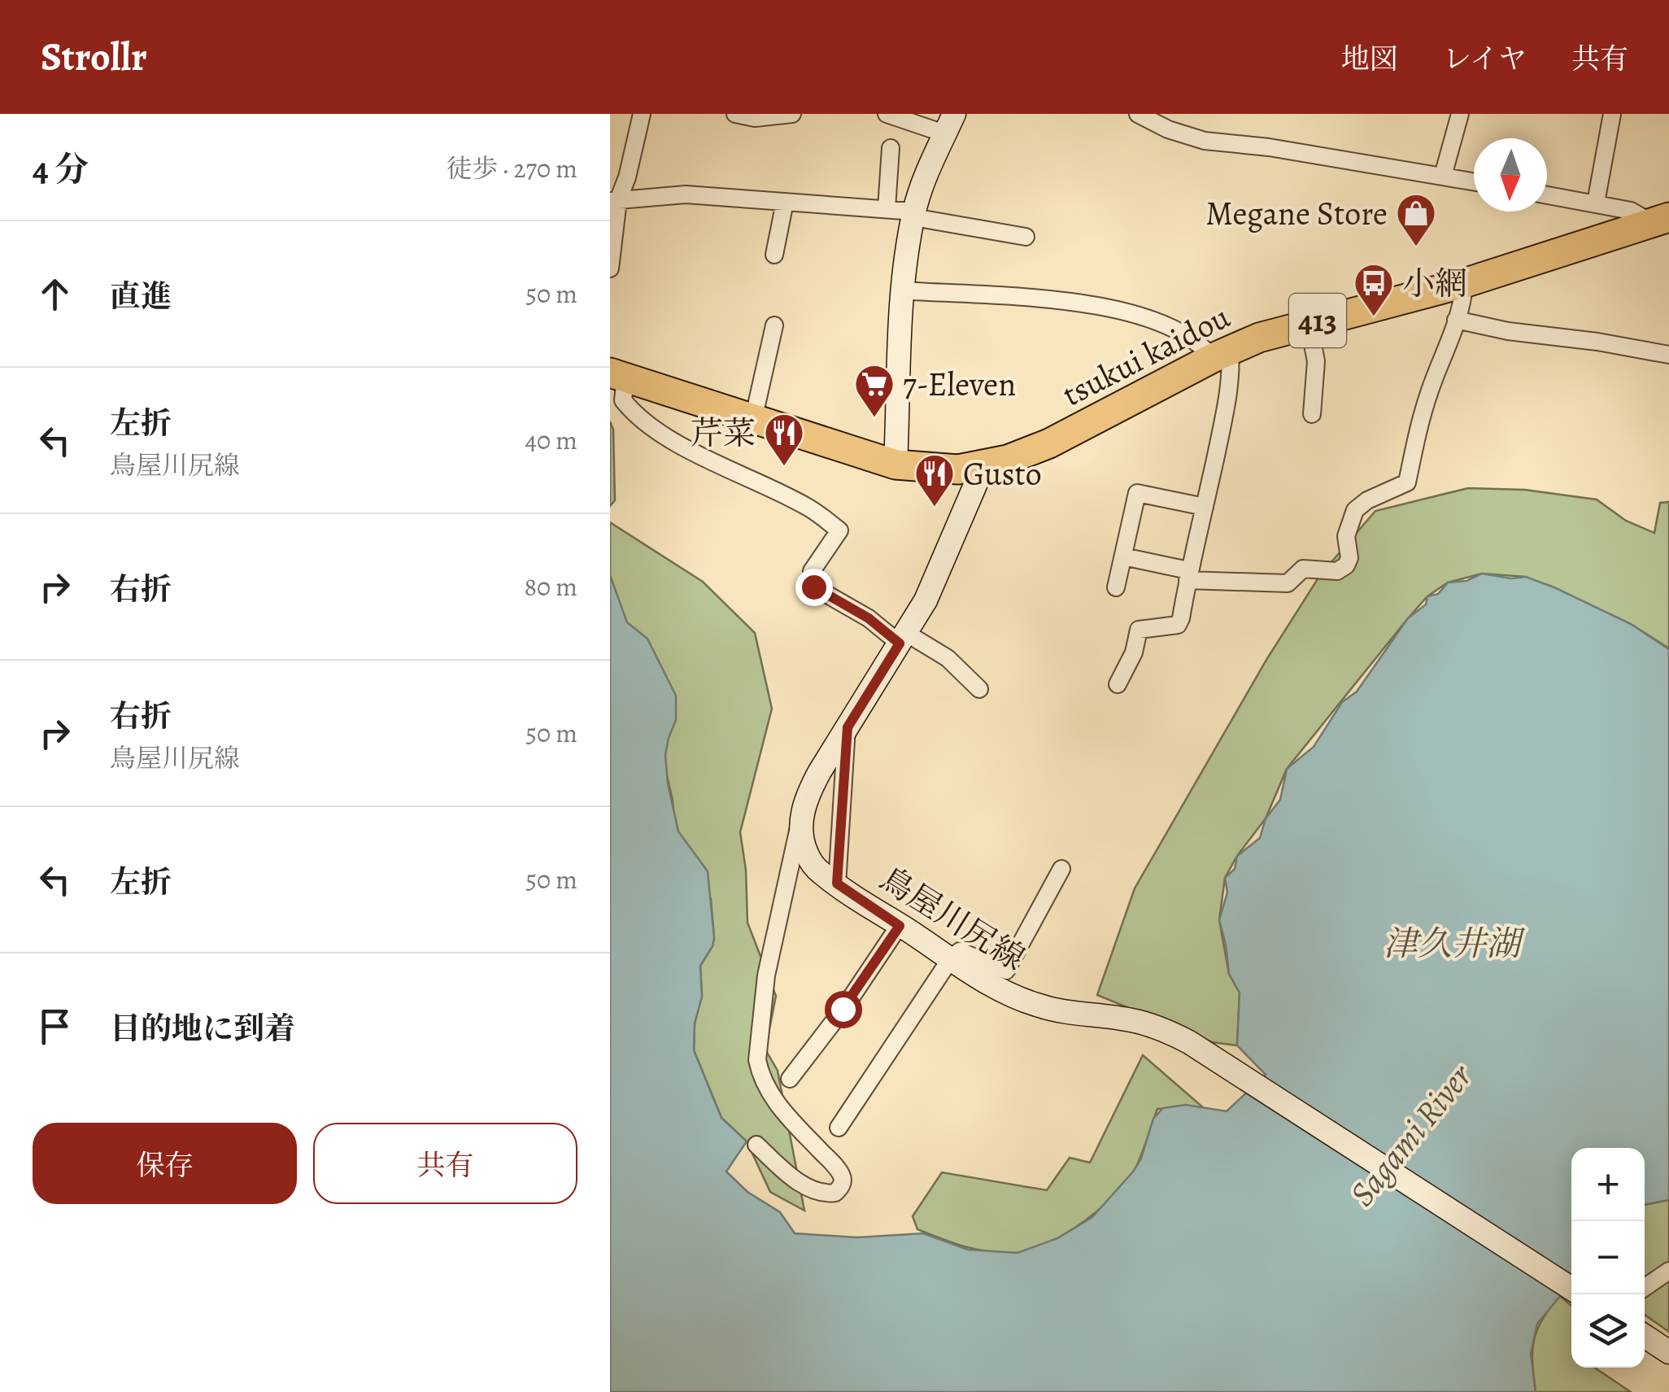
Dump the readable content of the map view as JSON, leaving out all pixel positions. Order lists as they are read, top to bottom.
{
  "streets": {
    "highway": ["413", "tsukui kaidou"],
    "main road": ["鳥屋川尻線"]
  },
  "crossings": [
    ["tsukui kaidou", "鳥屋川尻線"]
  ],
  "water": ["津久井湖", "Sagami River"],
  "places": {
    "shop": ["Megane Store"],
    "bus stop": ["小網"],
    "supermarket": ["7-Eleven"],
    "restaurant": ["芹菜", "Gusto"]
  },
  "north": "bottom",
  "page": {
    "header": "Strollr",
    "nav": ["地図", "レイヤ", "共有"],
    "heading": ["4 分", "徒歩 · 270 m"],
    "list": [
      ["直進", "50 m"],
      ["左折", "鳥屋川尻線", "40 m"],
      ["右折", "80 m"],
      ["右折", "鳥屋川尻線", "50 m"],
      ["左折", "50 m"],
      "目的地に到着"
    ],
    "buttons": ["保存", "共有"],
    "map_buttons": ["+", "−"]
  }
}
